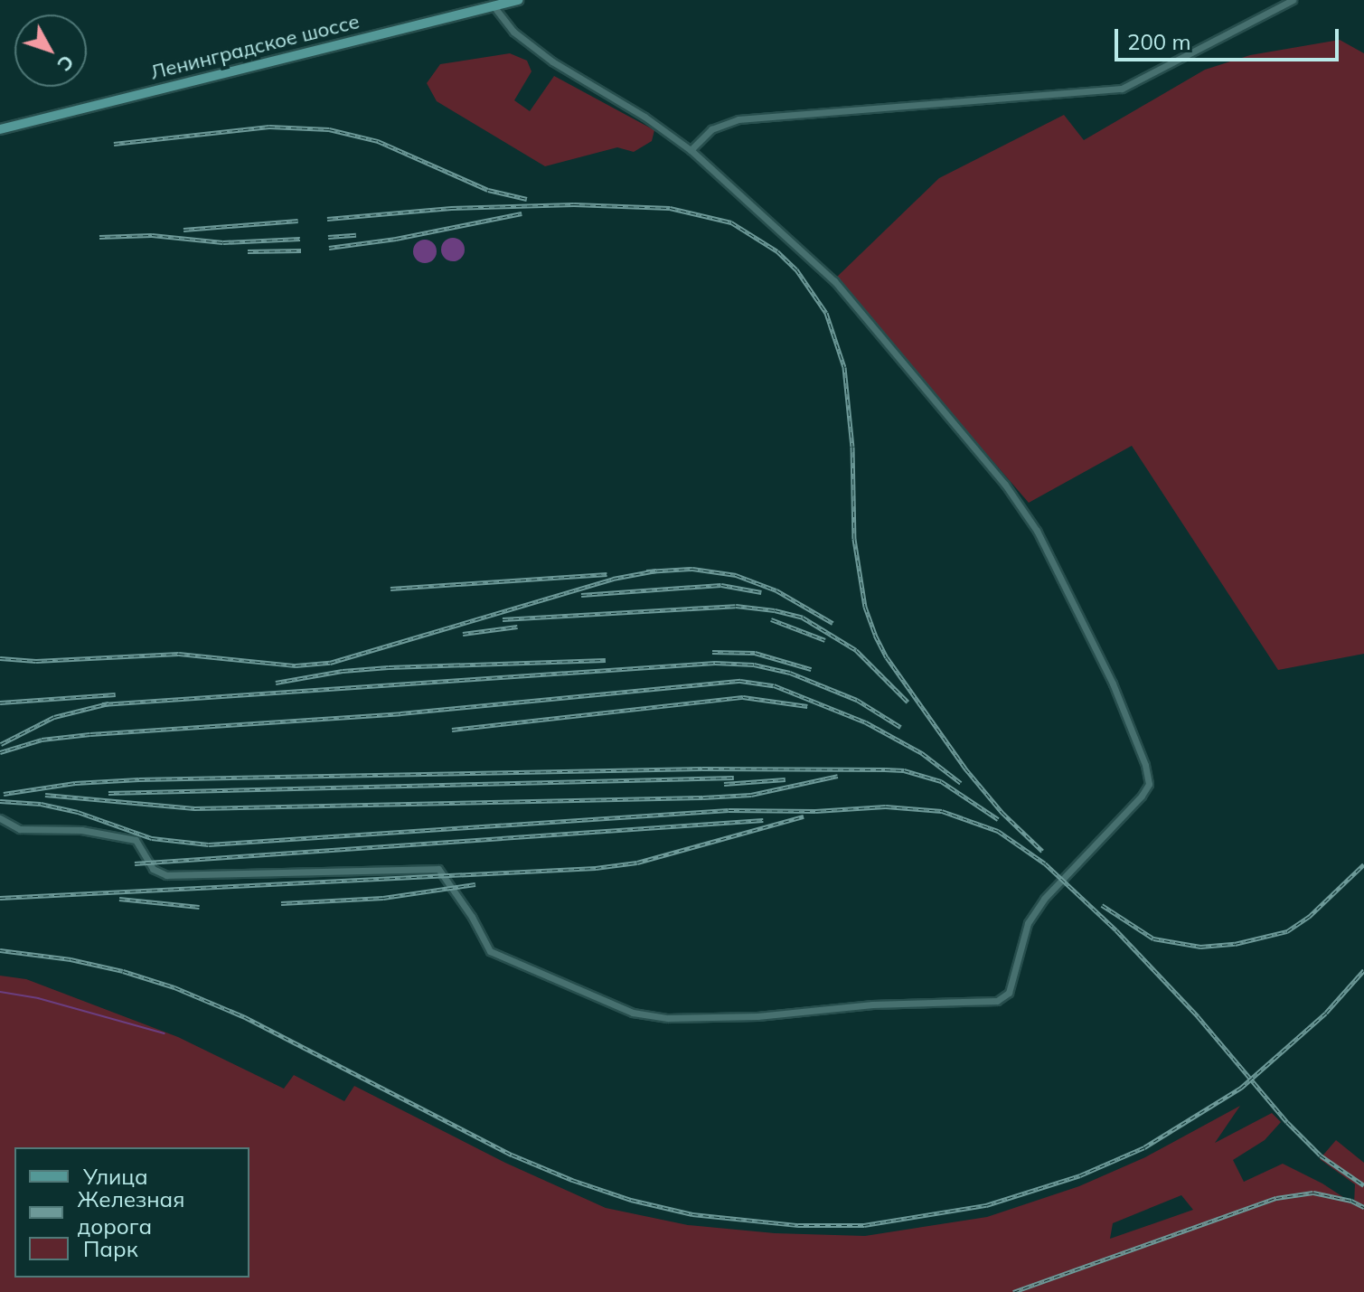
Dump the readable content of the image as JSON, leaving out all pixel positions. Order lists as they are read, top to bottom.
{
  "streets": {
    "main road": ["Ленинградское шоссе"]
  },
  "legend": ["Улица", "Железная дорога", "Парк"],
  "scale_bar": "200 m",
  "north": "bottom right"
}
